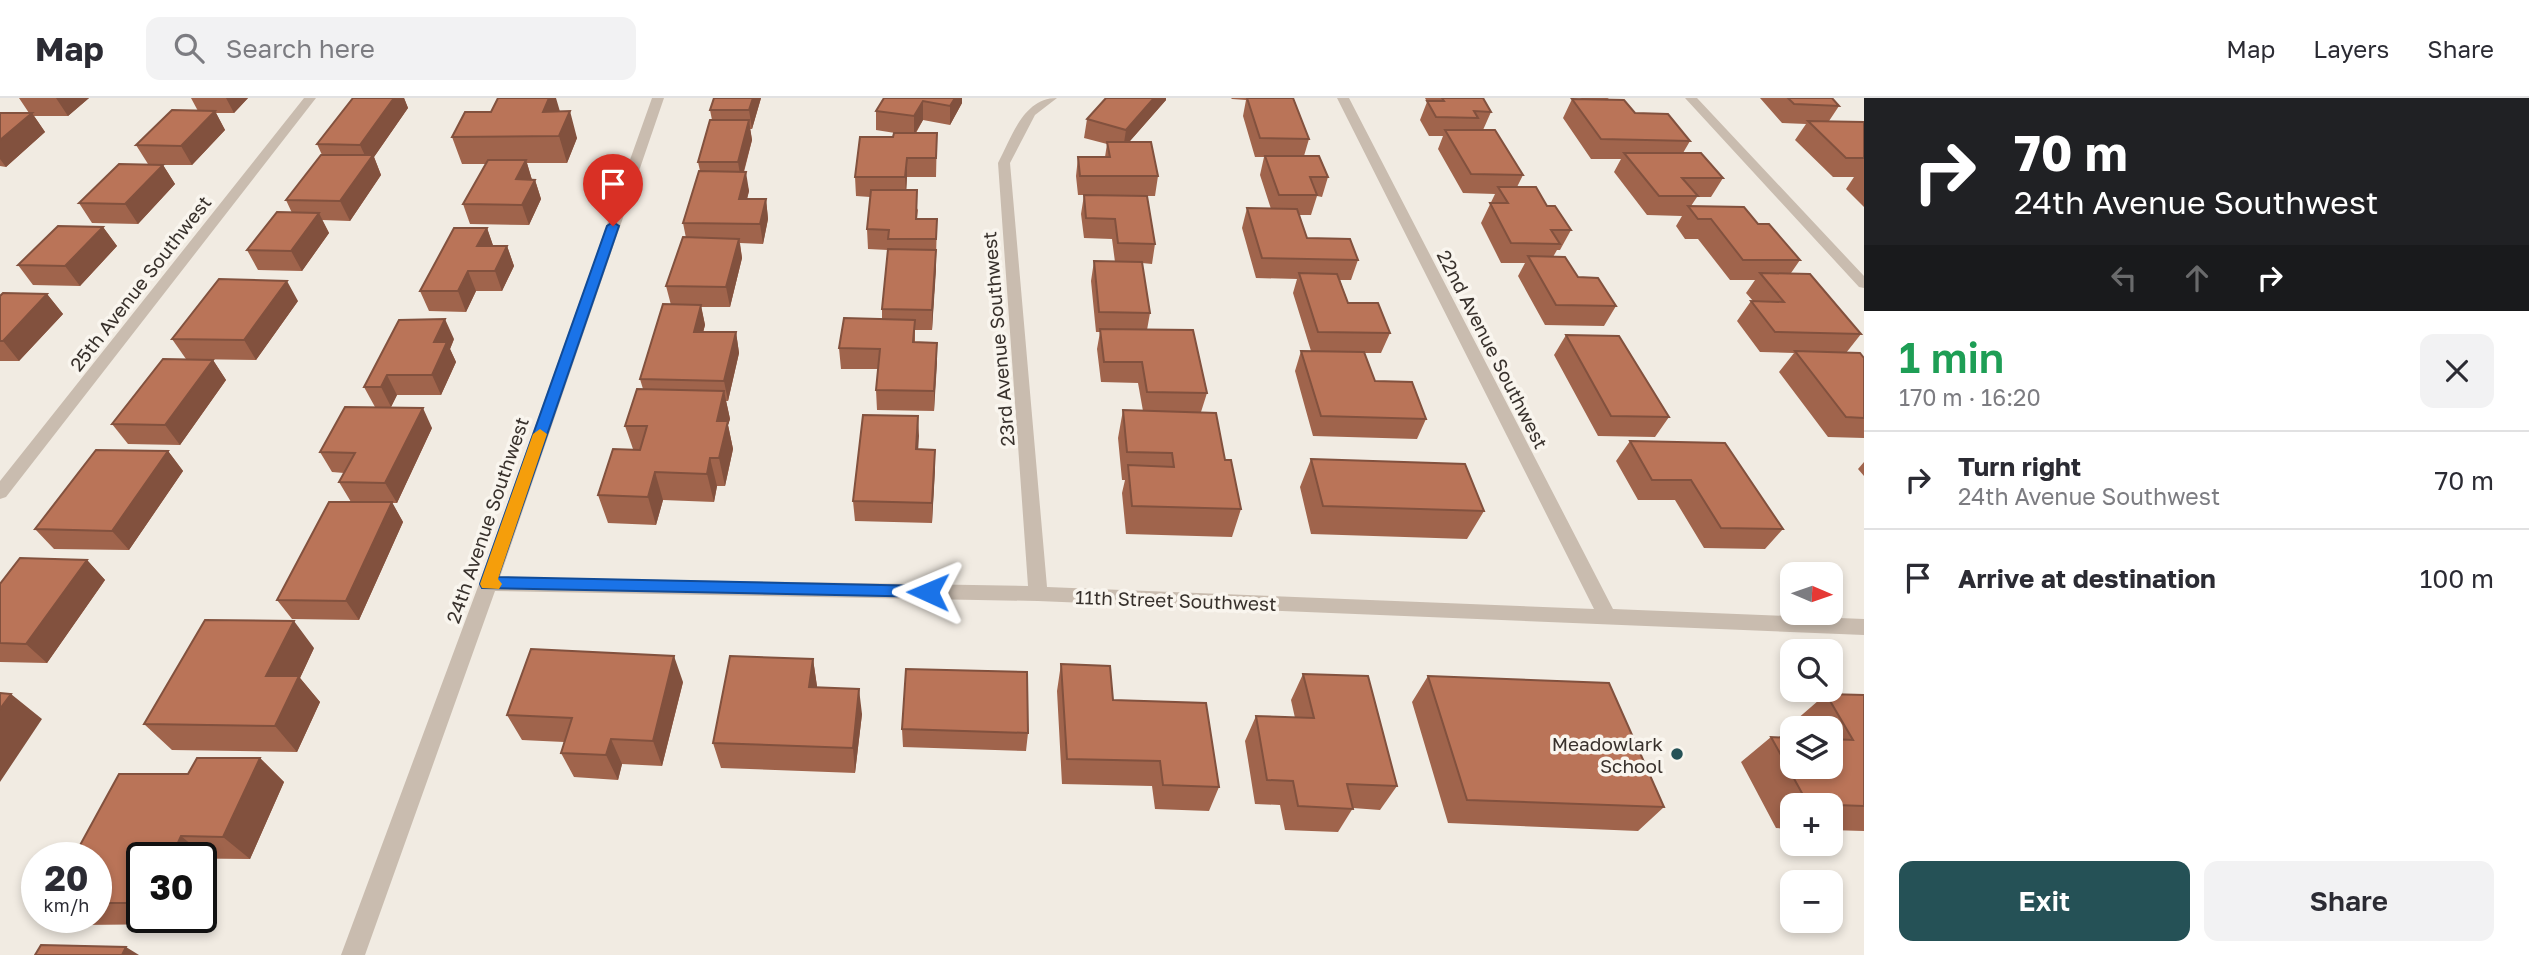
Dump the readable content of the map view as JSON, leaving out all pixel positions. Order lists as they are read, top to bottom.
{
  "streets": {
    "street": [
      "25th Avenue Southwest",
      "23rd Avenue Southwest",
      "22nd Avenue Southwest",
      "24th Avenue Southwest",
      "11th Street Southwest"
    ]
  },
  "crossings": [
    ["23rd Avenue Southwest", "11th Street Southwest"],
    ["22nd Avenue Southwest", "11th Street Southwest"],
    ["24th Avenue Southwest", "11th Street Southwest"]
  ],
  "places": ["Meadowlark School"],
  "north": "right",
  "page": {
    "header": "Map",
    "search": "Search here",
    "nav": ["Map", "Layers", "Share"],
    "turn": ["70 m", "24th Avenue Southwest"],
    "heading": ["1 min", "170 m · 16:20"],
    "list": [
      {
        "name": "Turn right",
        "note": "24th Avenue Southwest",
        "value": "70 m"
      },
      {
        "name": "Arrive at destination",
        "value": "100 m"
      }
    ],
    "map_buttons": ["+", "−"],
    "speed": "20 km/h",
    "limit": "30",
    "buttons": ["Exit", "Share"]
  }
}
